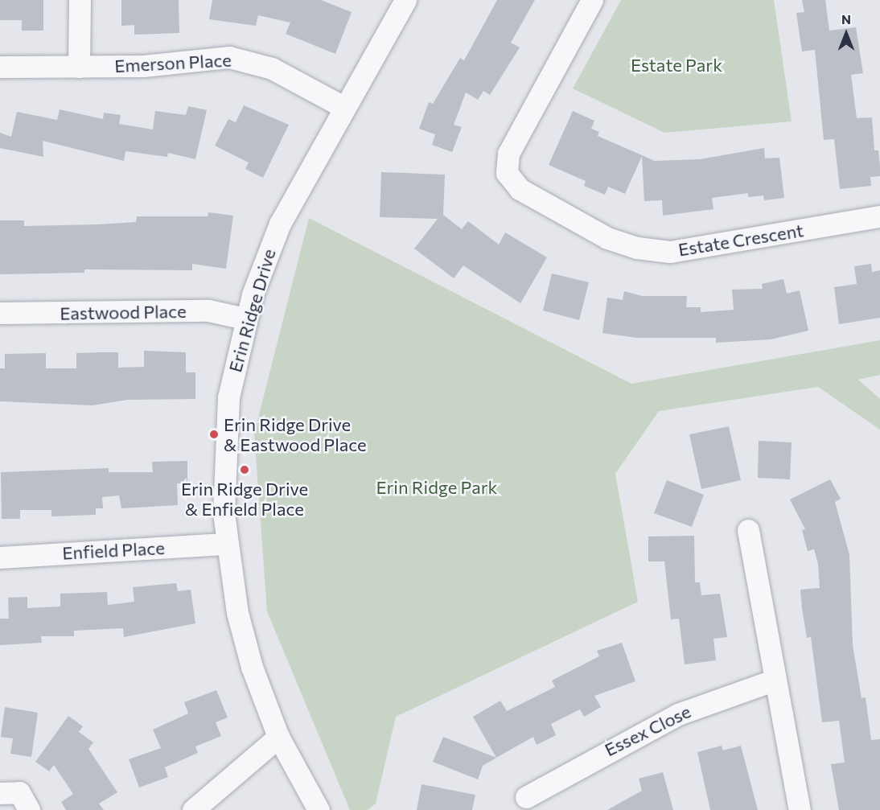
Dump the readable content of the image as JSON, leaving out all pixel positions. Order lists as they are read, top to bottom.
{
  "streets": {
    "street": [
      "Emerson Place",
      "Estate Crescent",
      "Erin Ridge Drive",
      "Eastwood Place",
      "Enfield Place",
      "Essex Close"
    ]
  },
  "crossings": [
    ["Emerson Place", "Erin Ridge Drive"],
    ["Erin Ridge Drive", "Eastwood Place"],
    ["Erin Ridge Drive", "Enfield Place"]
  ],
  "parks": ["Estate Park", "Erin Ridge Park"],
  "places": ["Erin Ridge Drive & Eastwood Place", "Erin Ridge Drive & Enfield Place"],
  "north": "top"
}
